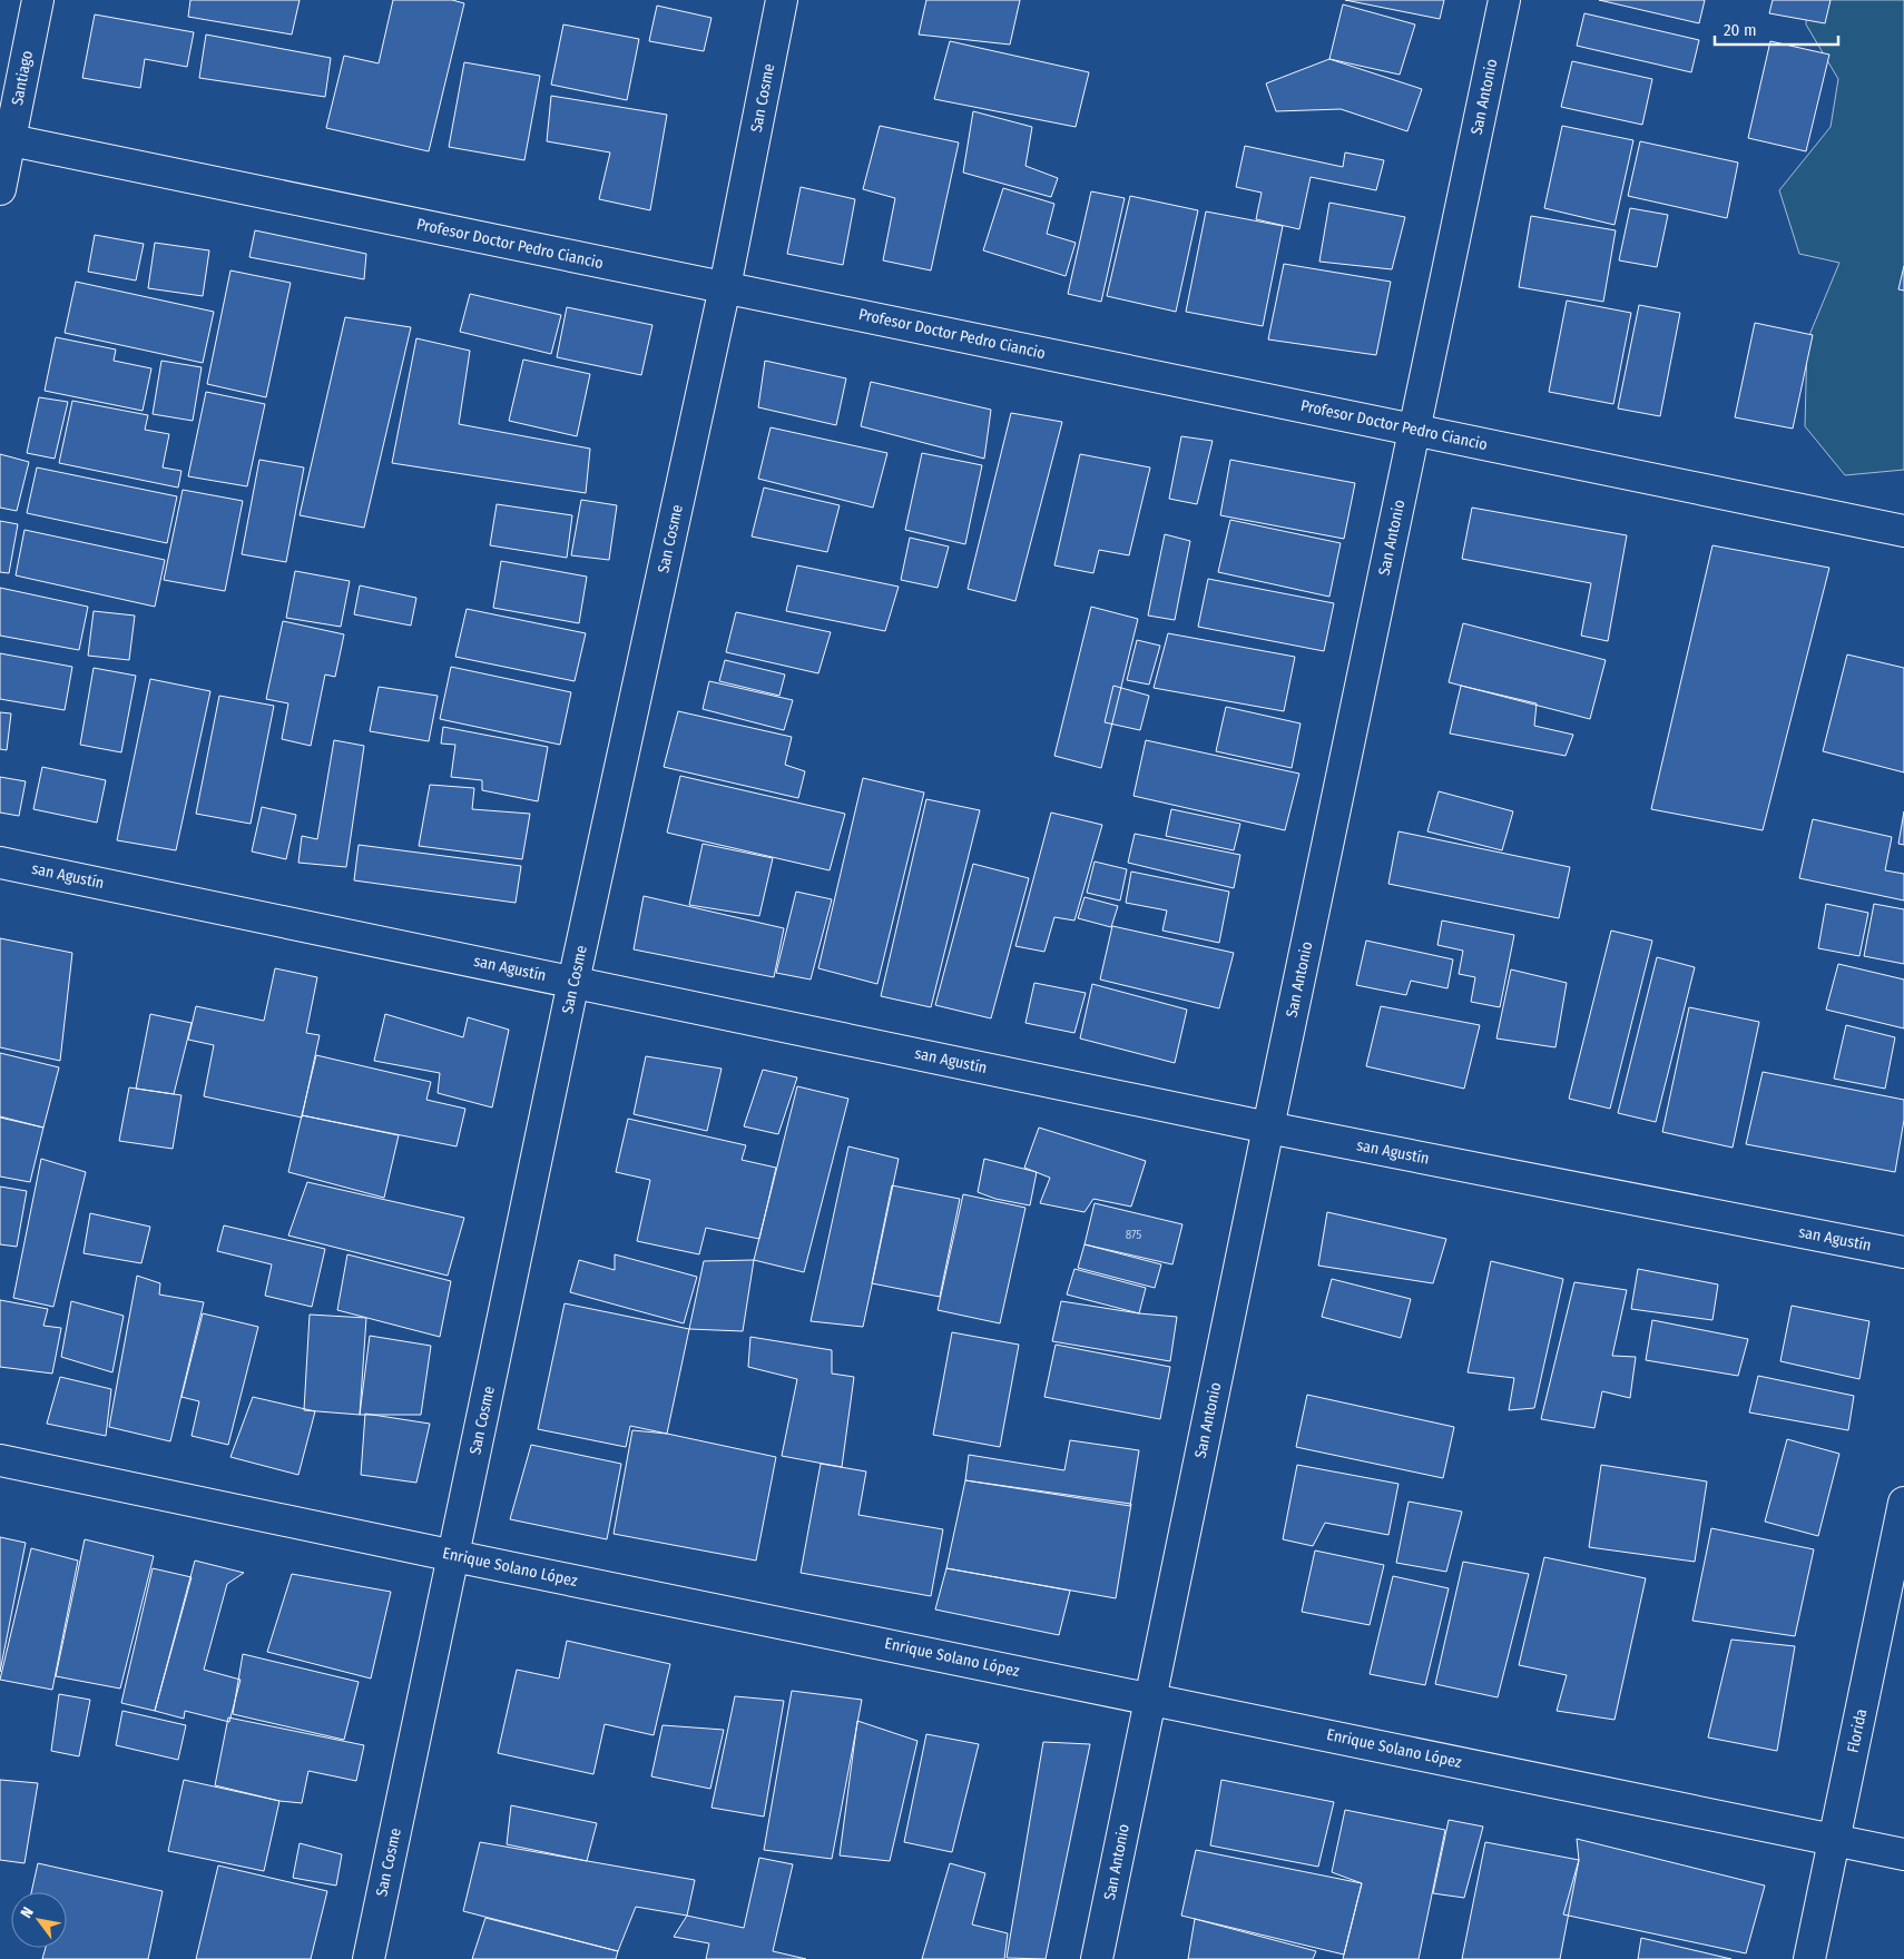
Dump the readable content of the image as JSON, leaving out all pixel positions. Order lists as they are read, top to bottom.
{
  "streets": {
    "street": [
      "Santiago",
      "San Antonio",
      "San Cosme",
      "Profesor Doctor Pedro Ciancio",
      "san Agustín",
      "Enrique Solano López",
      "Florida"
    ]
  },
  "crossings": [
    ["Santiago", "Profesor Doctor Pedro Ciancio"],
    ["San Antonio", "Profesor Doctor Pedro Ciancio"],
    ["San Antonio", "san Agustín"],
    ["San Antonio", "Enrique Solano López"],
    ["San Cosme", "Profesor Doctor Pedro Ciancio"],
    ["San Cosme", "san Agustín"],
    ["San Cosme", "Enrique Solano López"],
    ["Enrique Solano López", "Florida"]
  ],
  "house_numbers": ["875"],
  "scale_bar": "20 m",
  "north": "top left"
}
